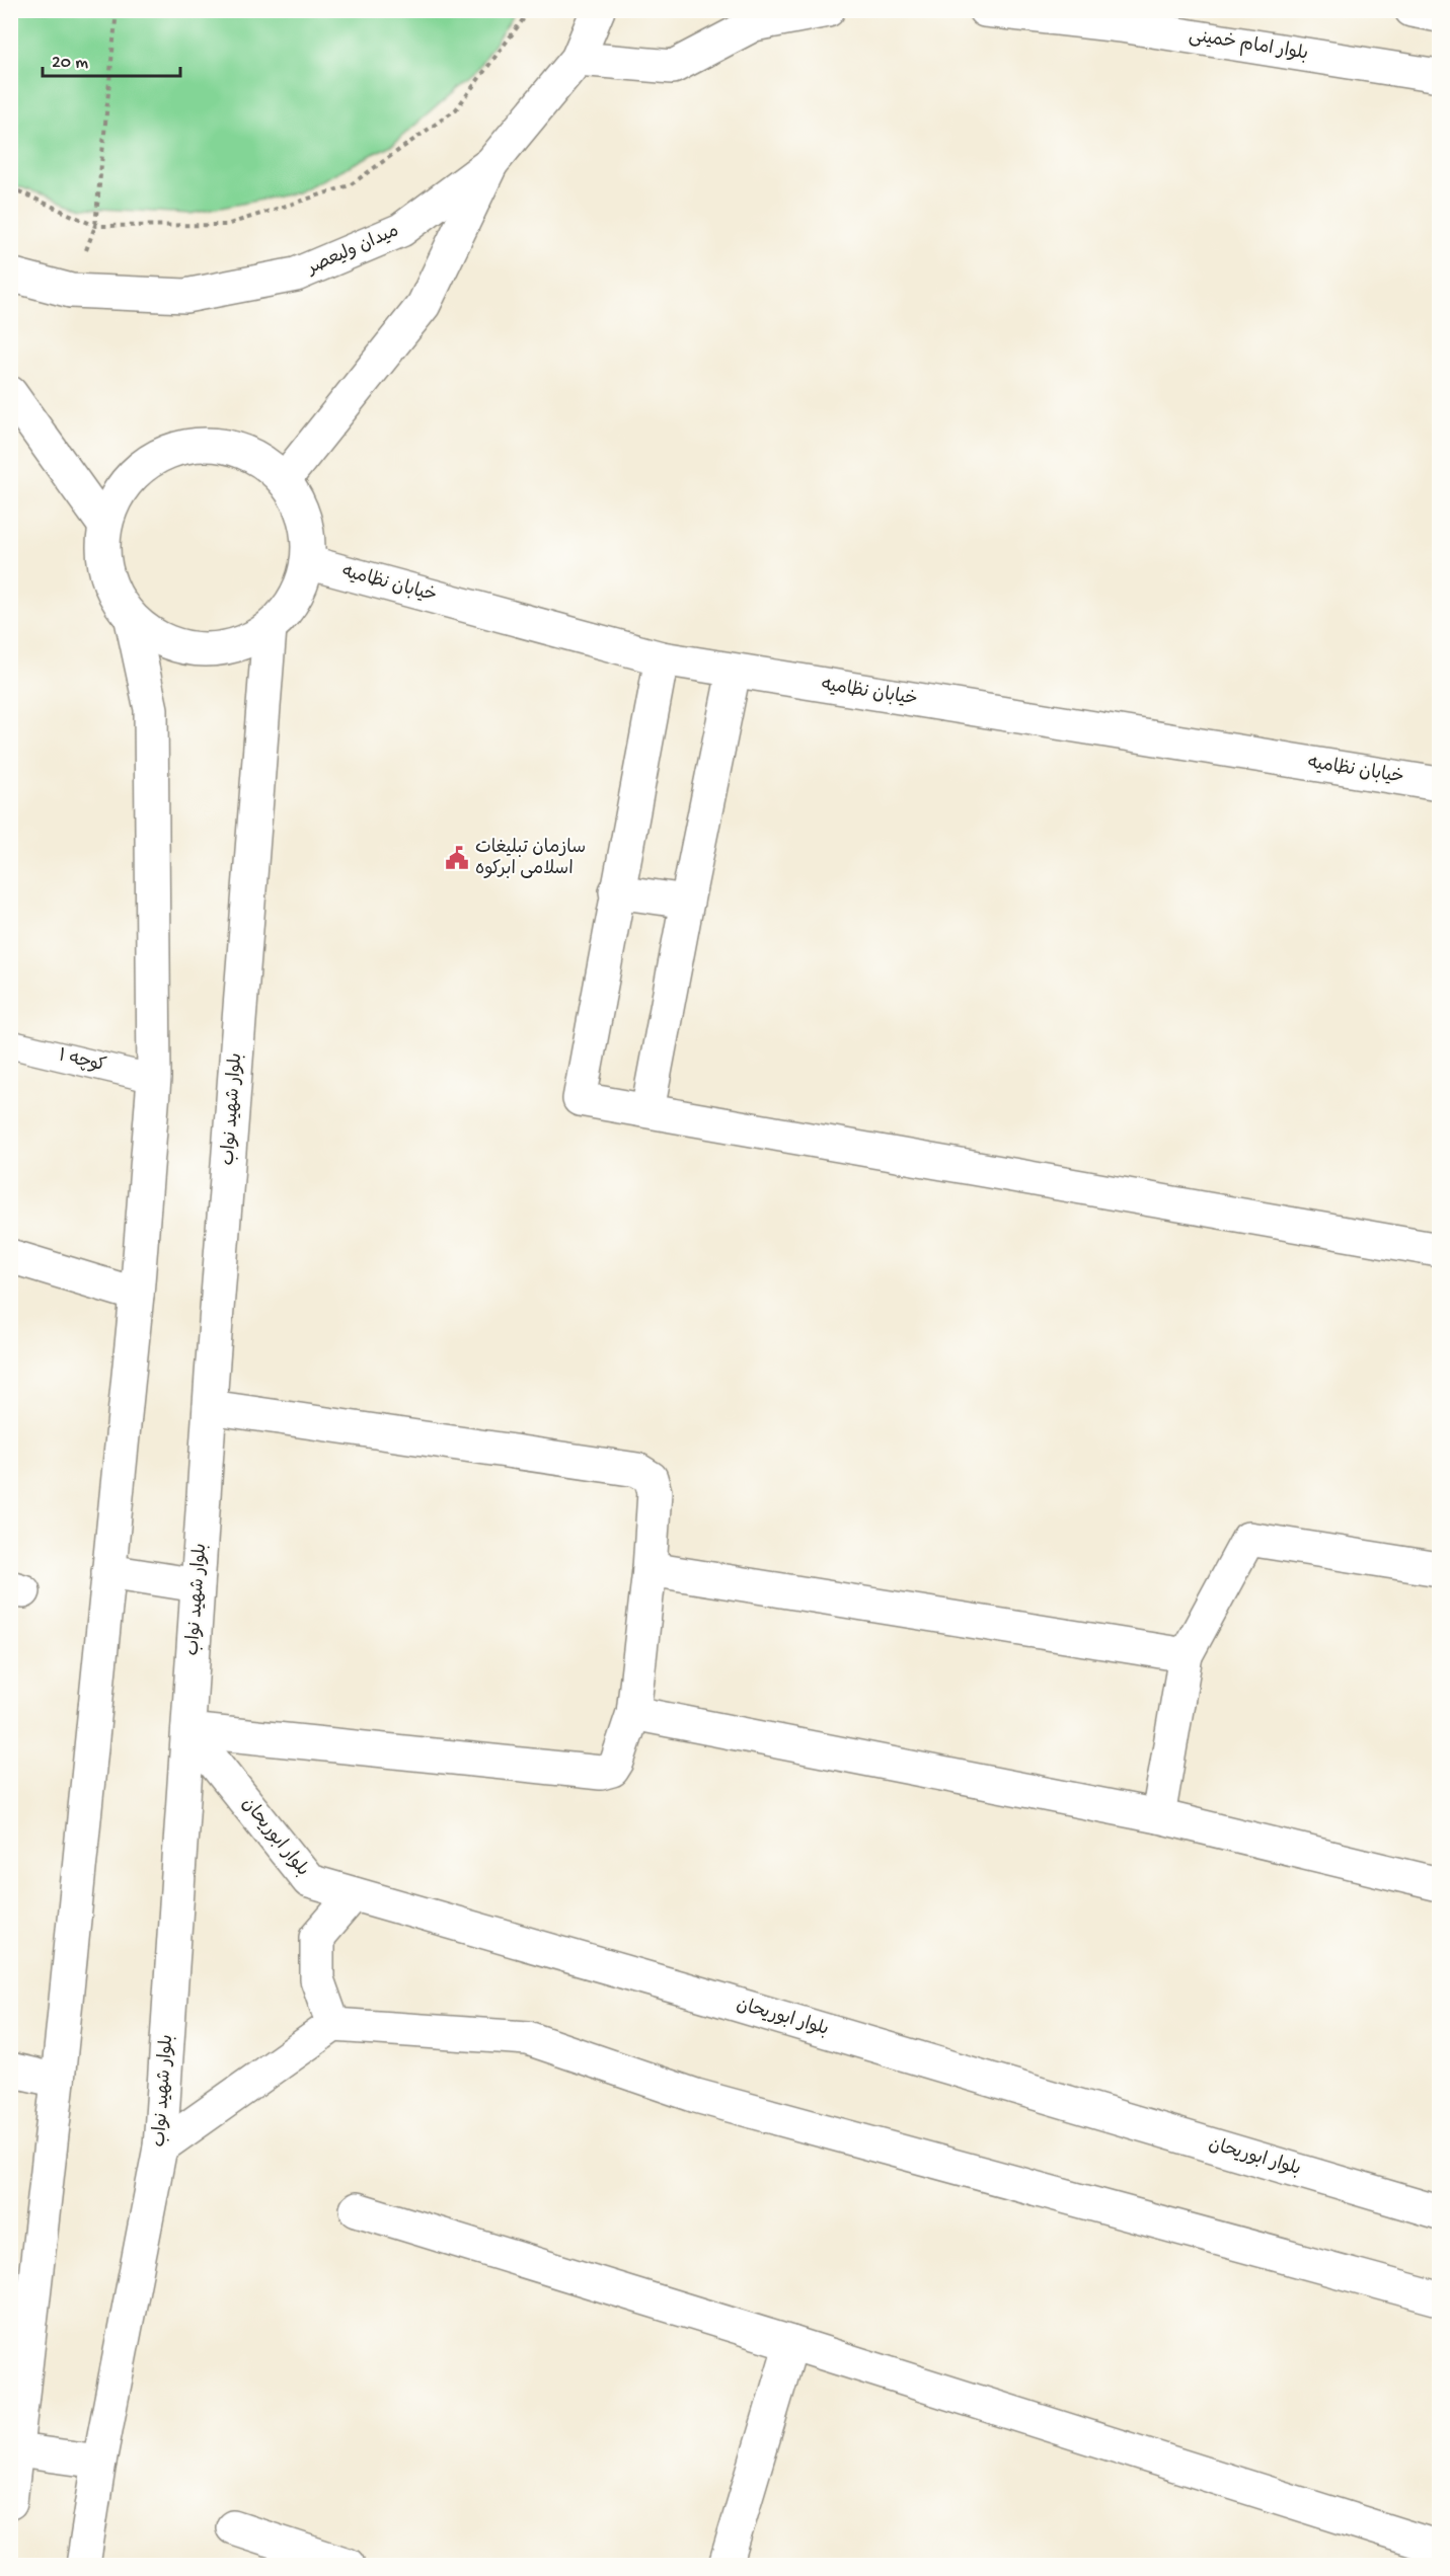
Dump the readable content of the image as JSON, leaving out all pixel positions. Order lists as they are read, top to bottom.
{
  "streets": {
    "street": [
      "بلوار امام خمینی",
      "میدان ولیعصر",
      "خیابان نظامیه",
      "بلوار شهید نواب",
      "بلوار ابوریحان"
    ],
    "lane": ["کوچه ۱"]
  },
  "crossings": [
    ["خیابان نظامیه", "بلوار شهید نواب"],
    ["بلوار شهید نواب", "بلوار ابوریحان"]
  ],
  "places": {
    "public building": ["سازمان تبلیغات اسلامی ابرکوه"]
  },
  "scale_bar": "20 m"
}
